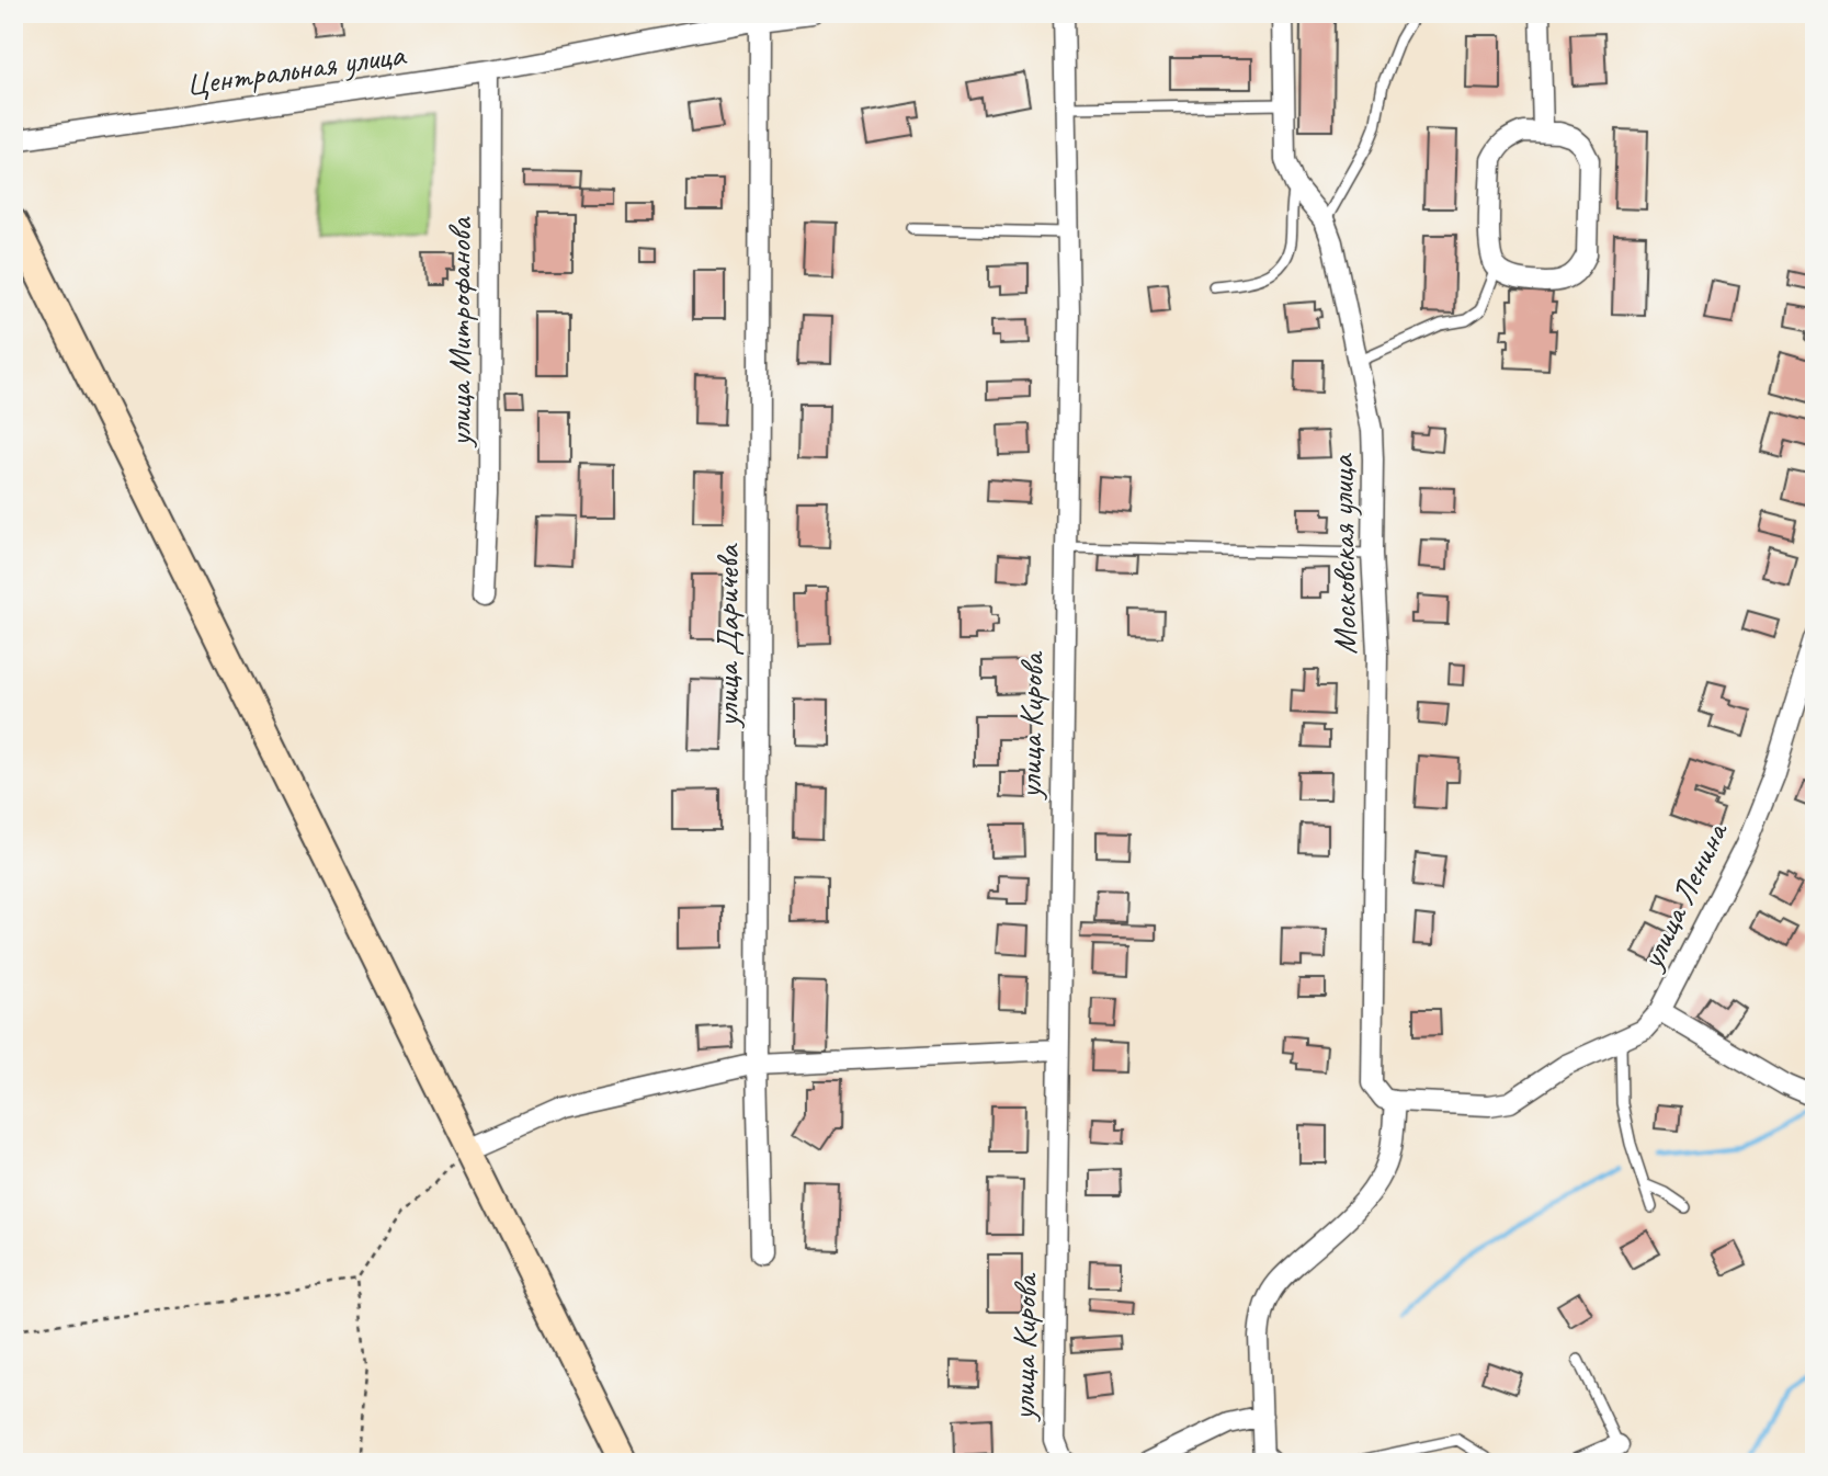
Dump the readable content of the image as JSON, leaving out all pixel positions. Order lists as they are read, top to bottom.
{
  "streets": {
    "street": [
      "Центральная улица",
      "улица Митрофанова",
      "Московская улица",
      "улица Даричева",
      "улица Кирова",
      "улица Ленина"
    ]
  },
  "crossings": [
    ["Центральная улица", "улица Митрофанова"],
    ["Центральная улица", "улица Даричева"]
  ]
}
